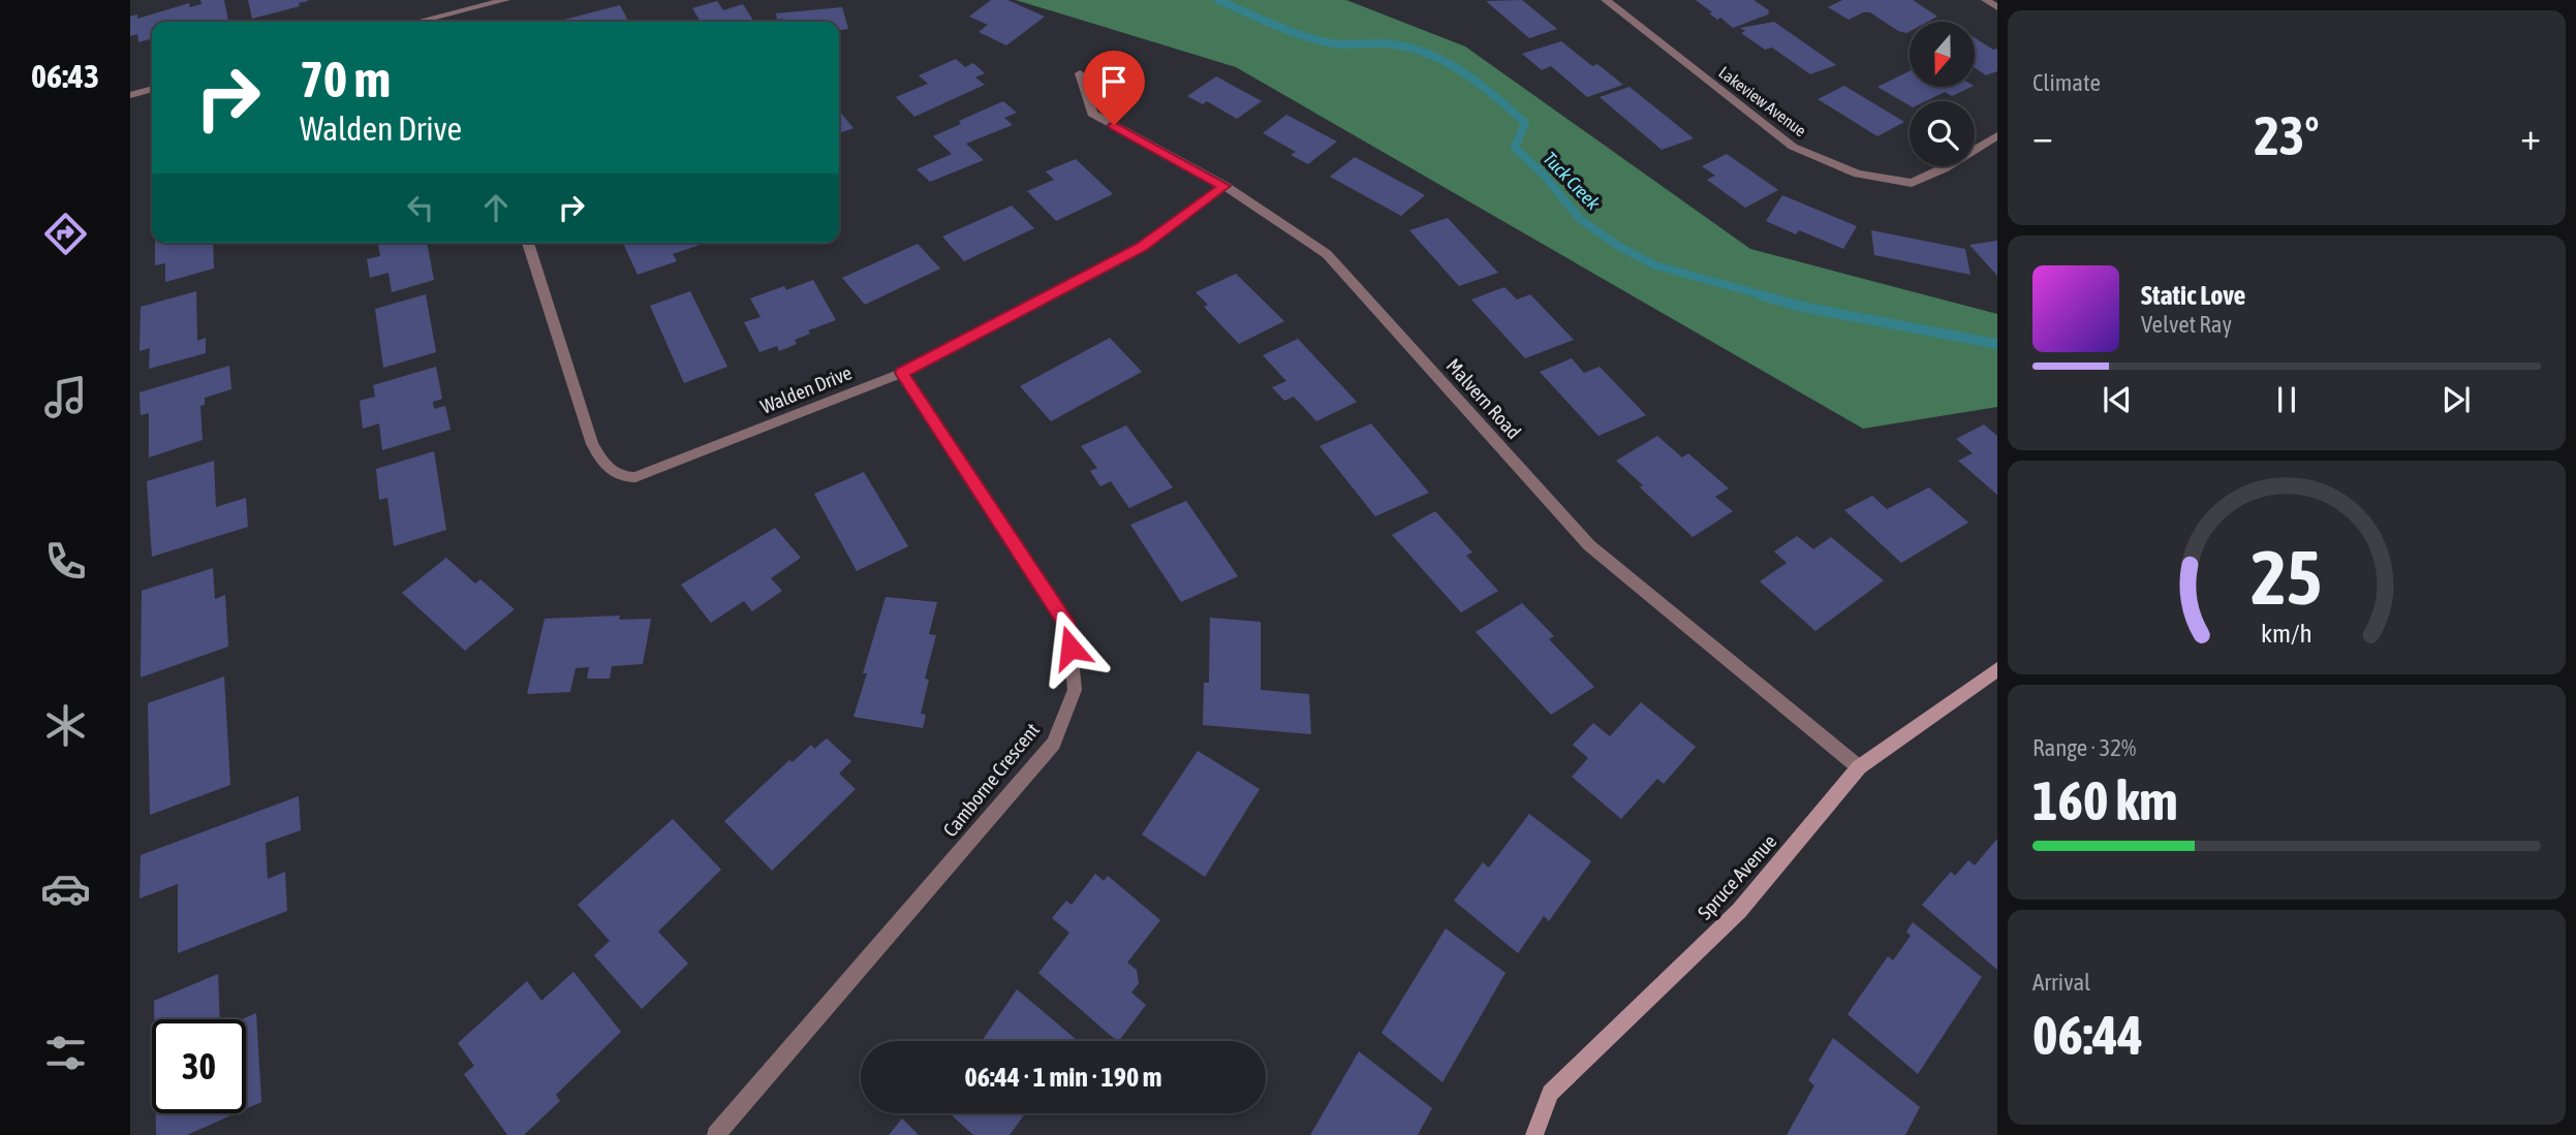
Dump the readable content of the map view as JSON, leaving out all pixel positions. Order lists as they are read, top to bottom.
{
  "streets": {
    "street": [
      "Lakeview Avenue",
      "Walden Drive",
      "Malvern Road",
      "Camborne Crescent",
      "Spruce Avenue"
    ]
  },
  "crossings": [
    ["Walden Drive", "Malvern Road"],
    ["Walden Drive", "Camborne Crescent"],
    ["Malvern Road", "Spruce Avenue"]
  ],
  "water": ["Tuck Creek"],
  "north": "bottom",
  "page": {
    "tabs": "06:43",
    "tile": [
      "Climate",
      ["Range · 32%", "160 km"],
      ["Arrival", "06:44"]
    ],
    "turn": ["70 m", "Walden Drive"],
    "heat": ["−", "23°", "+"],
    "song": ["Static Love", "Velvet Ray"],
    "limit": "30",
    "trip": "06:44 · 1 min · 190 m",
    "gauge": ["25", "km/h"]
  }
}
